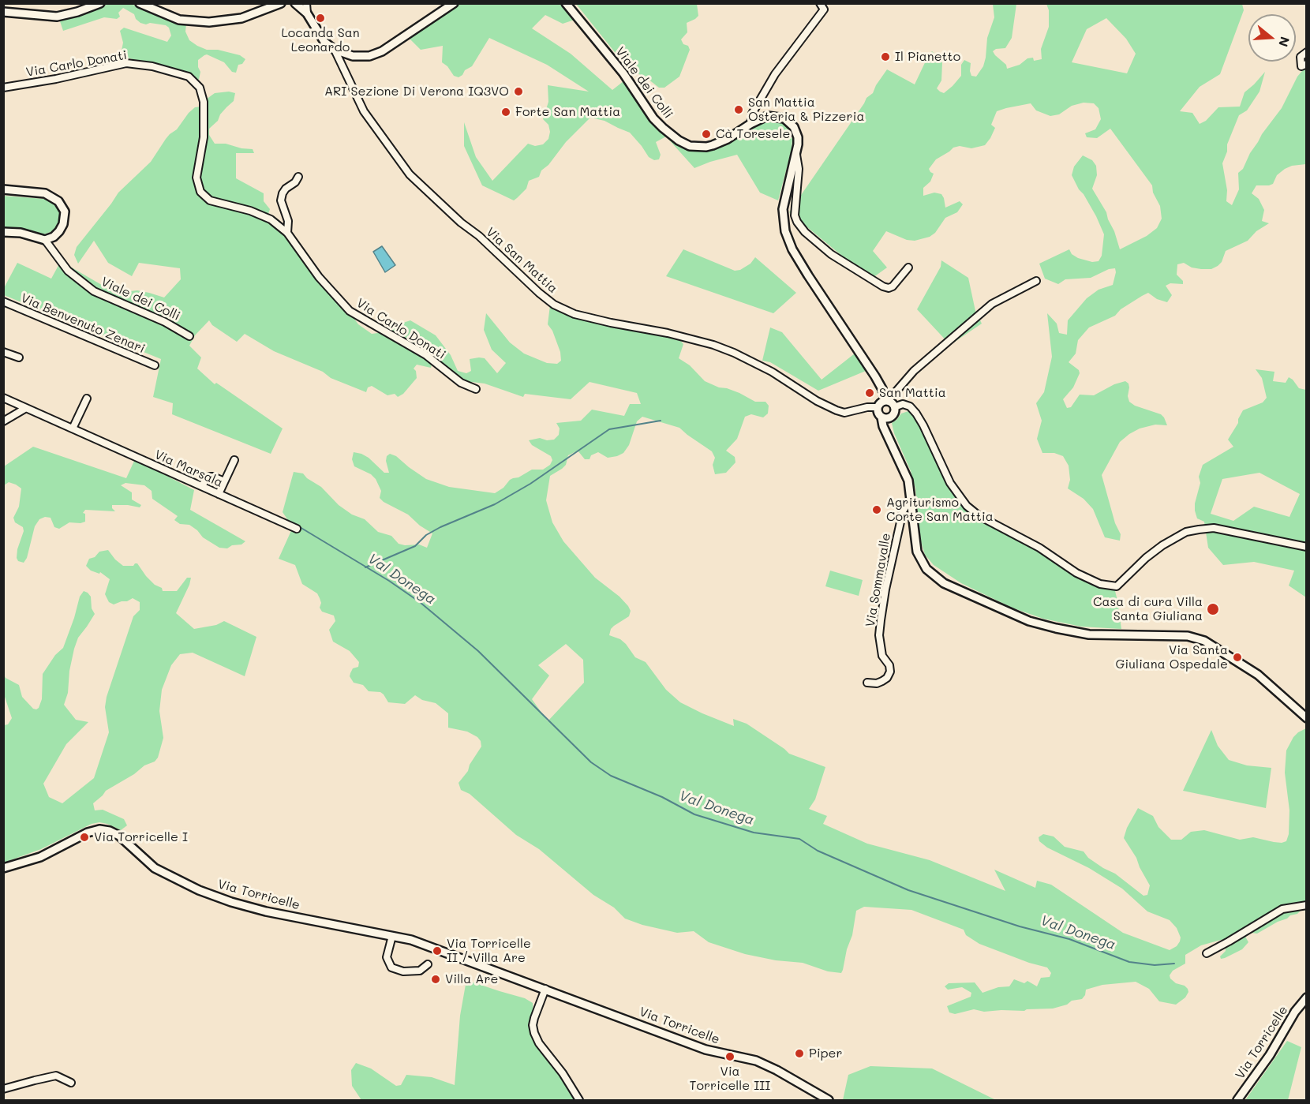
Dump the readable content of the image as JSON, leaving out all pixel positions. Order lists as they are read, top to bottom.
{
  "streets": {
    "street": [
      "Via Carlo Donati",
      "Viale dei Colli",
      "Via San Mattia",
      "Via Benvenuto Zenari",
      "Via Marsala",
      "Via Sommavalle",
      "Via Torricelle"
    ]
  },
  "crossings": [
    ["Viale dei Colli", "Via San Mattia"]
  ],
  "water": ["Val Donega"],
  "places": [
    "Locanda San Leonardo",
    "Il Pianetto",
    "ARI Sezione Di Verona IQ3VO",
    "San Mattia Osteria & Pizzeria",
    "Forte San Mattia",
    "Cà Toresele",
    "San Mattia",
    "Agriturismo Corte San Mattia",
    "Casa di cura Villa Santa Giuliana",
    "Via Santa Giuliana Ospedale",
    "Via Torricelle I",
    "Via Torricelle II / Villa Are",
    "Villa Are",
    "Piper",
    "Via Torricelle III"
  ],
  "north": "right"
}
